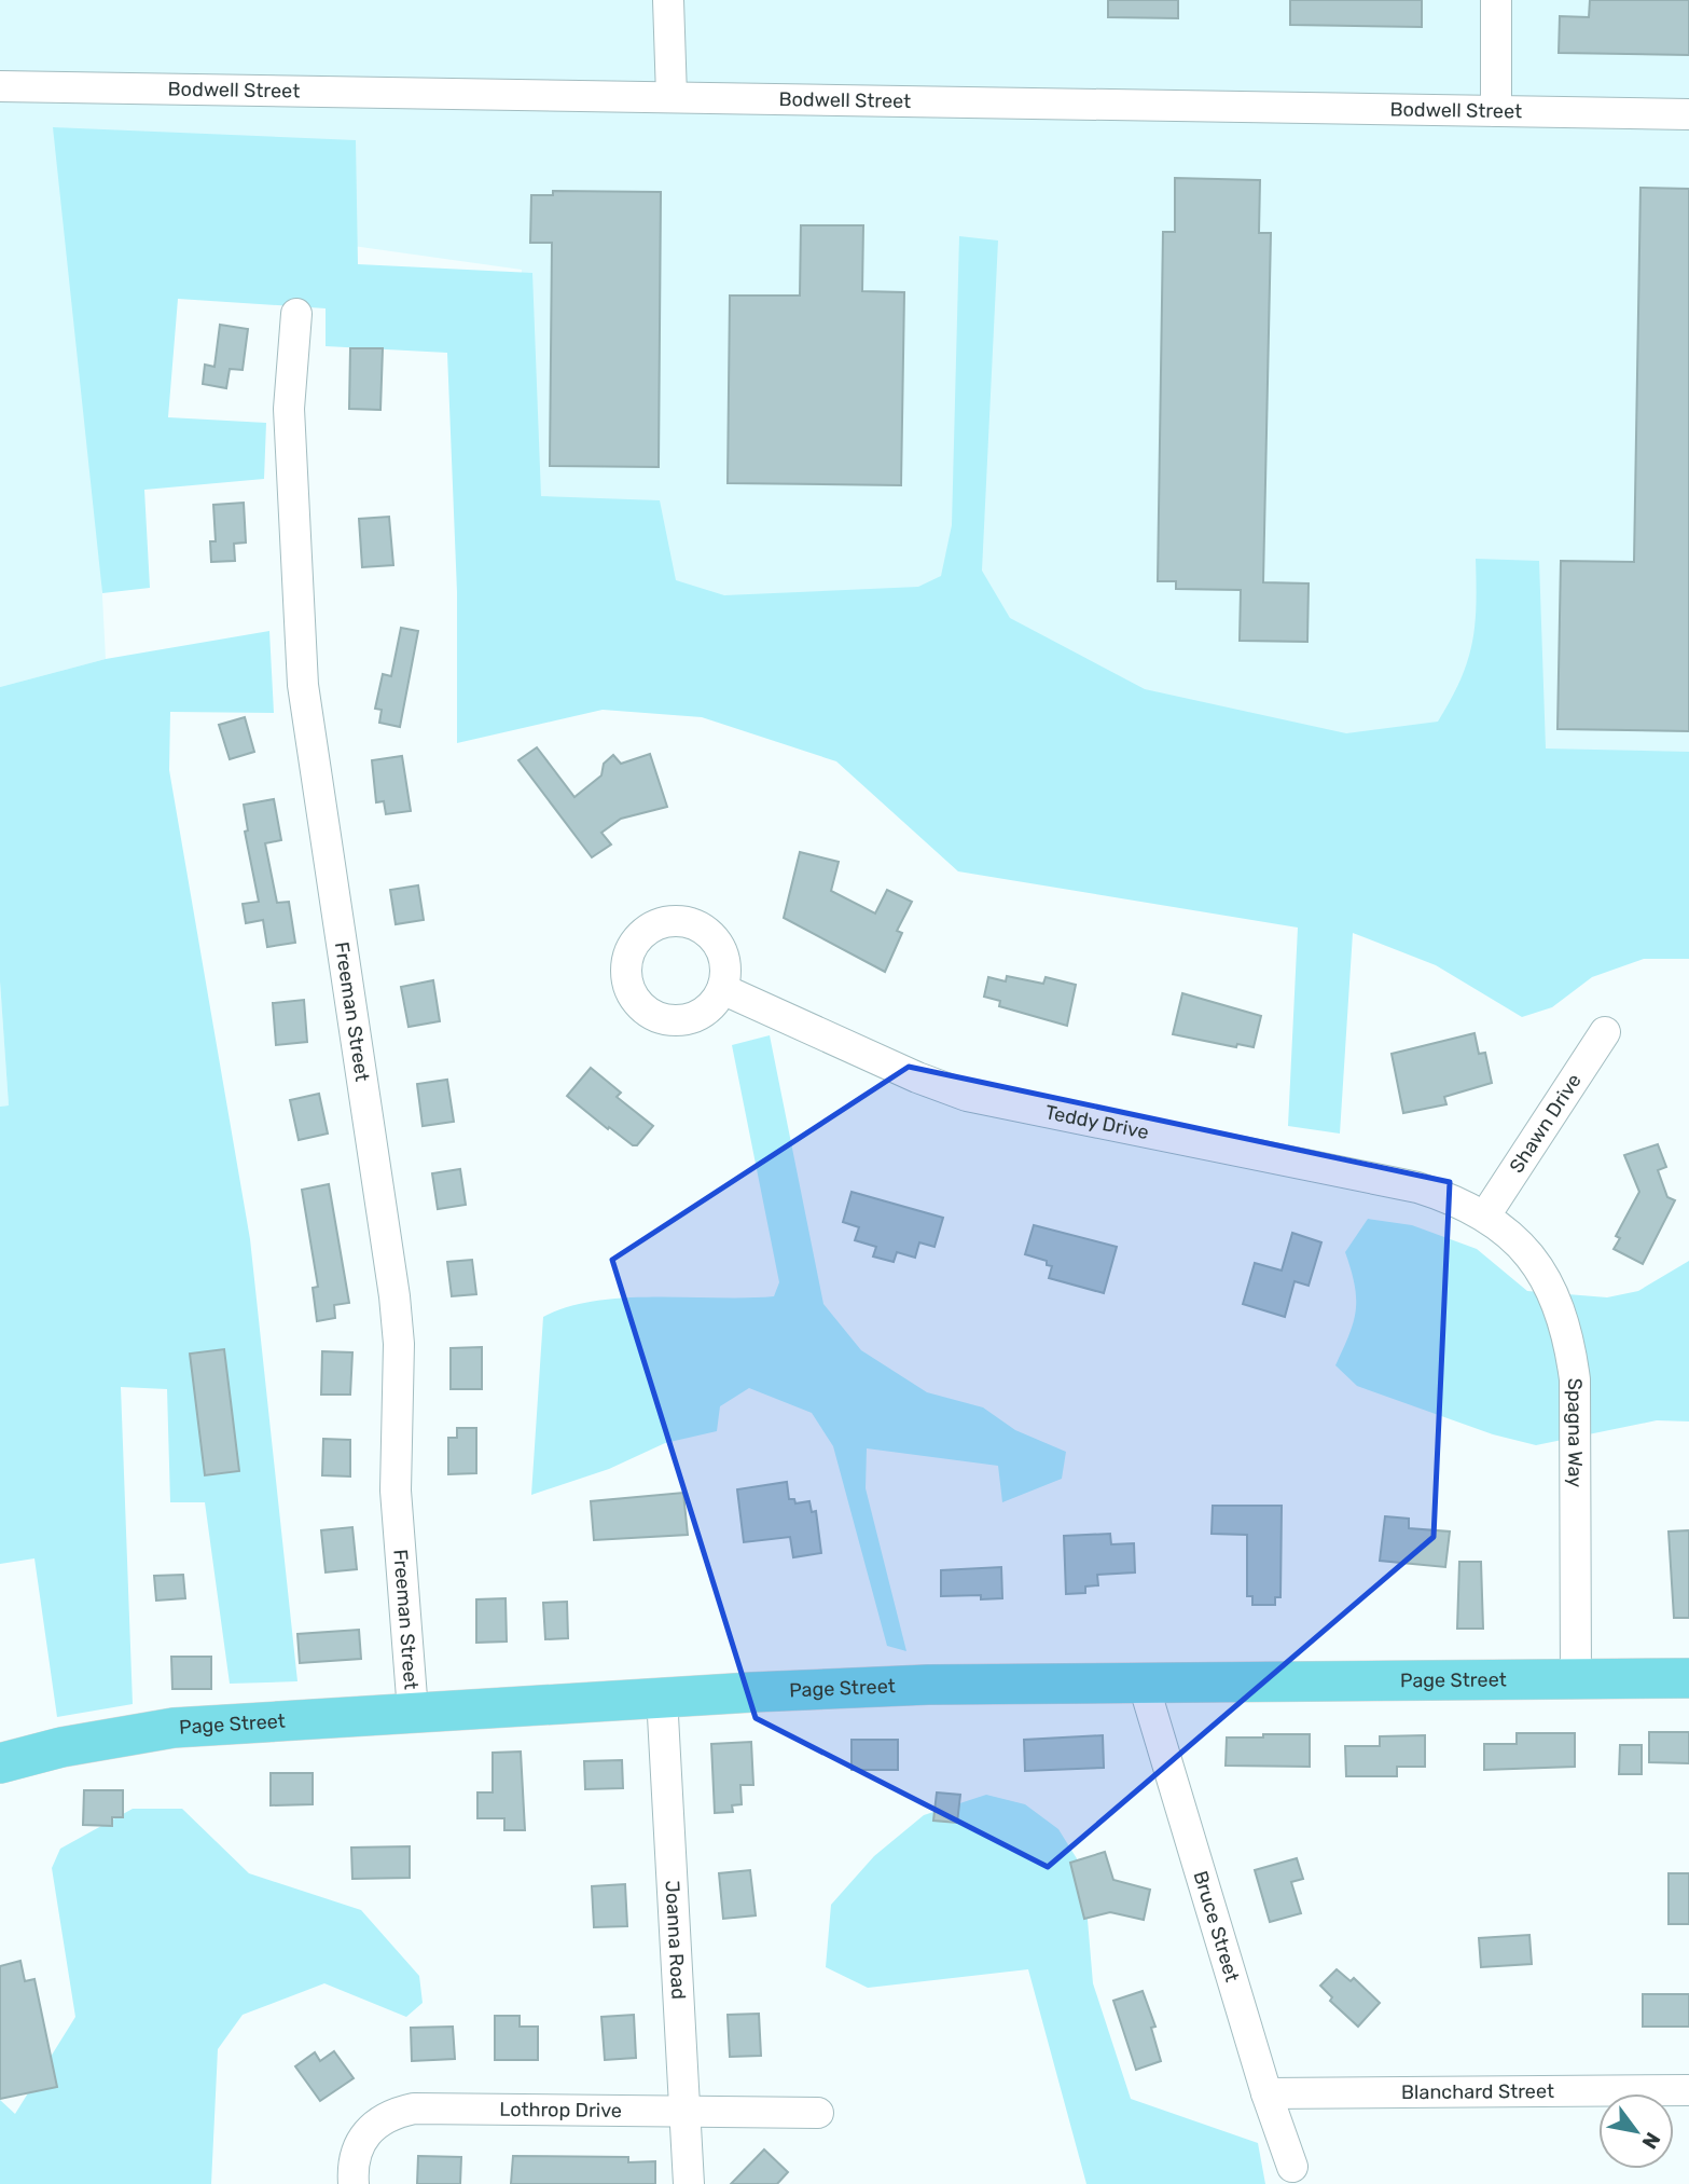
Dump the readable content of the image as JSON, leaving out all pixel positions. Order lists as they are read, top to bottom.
{
  "streets": {
    "main road": ["Page Street"],
    "street": [
      "Bodwell Street",
      "Freeman Street",
      "Teddy Drive",
      "Shawn Drive",
      "Spagna Way",
      "Bruce Street",
      "Joanna Road",
      "Blanchard Street",
      "Lothrop Drive"
    ]
  },
  "crossings": [
    ["Freeman Street", "Page Street"],
    ["Teddy Drive", "Shawn Drive"],
    ["Teddy Drive", "Spagna Way"],
    ["Shawn Drive", "Spagna Way"],
    ["Spagna Way", "Page Street"],
    ["Page Street", "Bruce Street"],
    ["Page Street", "Joanna Road"],
    ["Bruce Street", "Blanchard Street"],
    ["Joanna Road", "Lothrop Drive"]
  ],
  "north": "bottom right"
}
